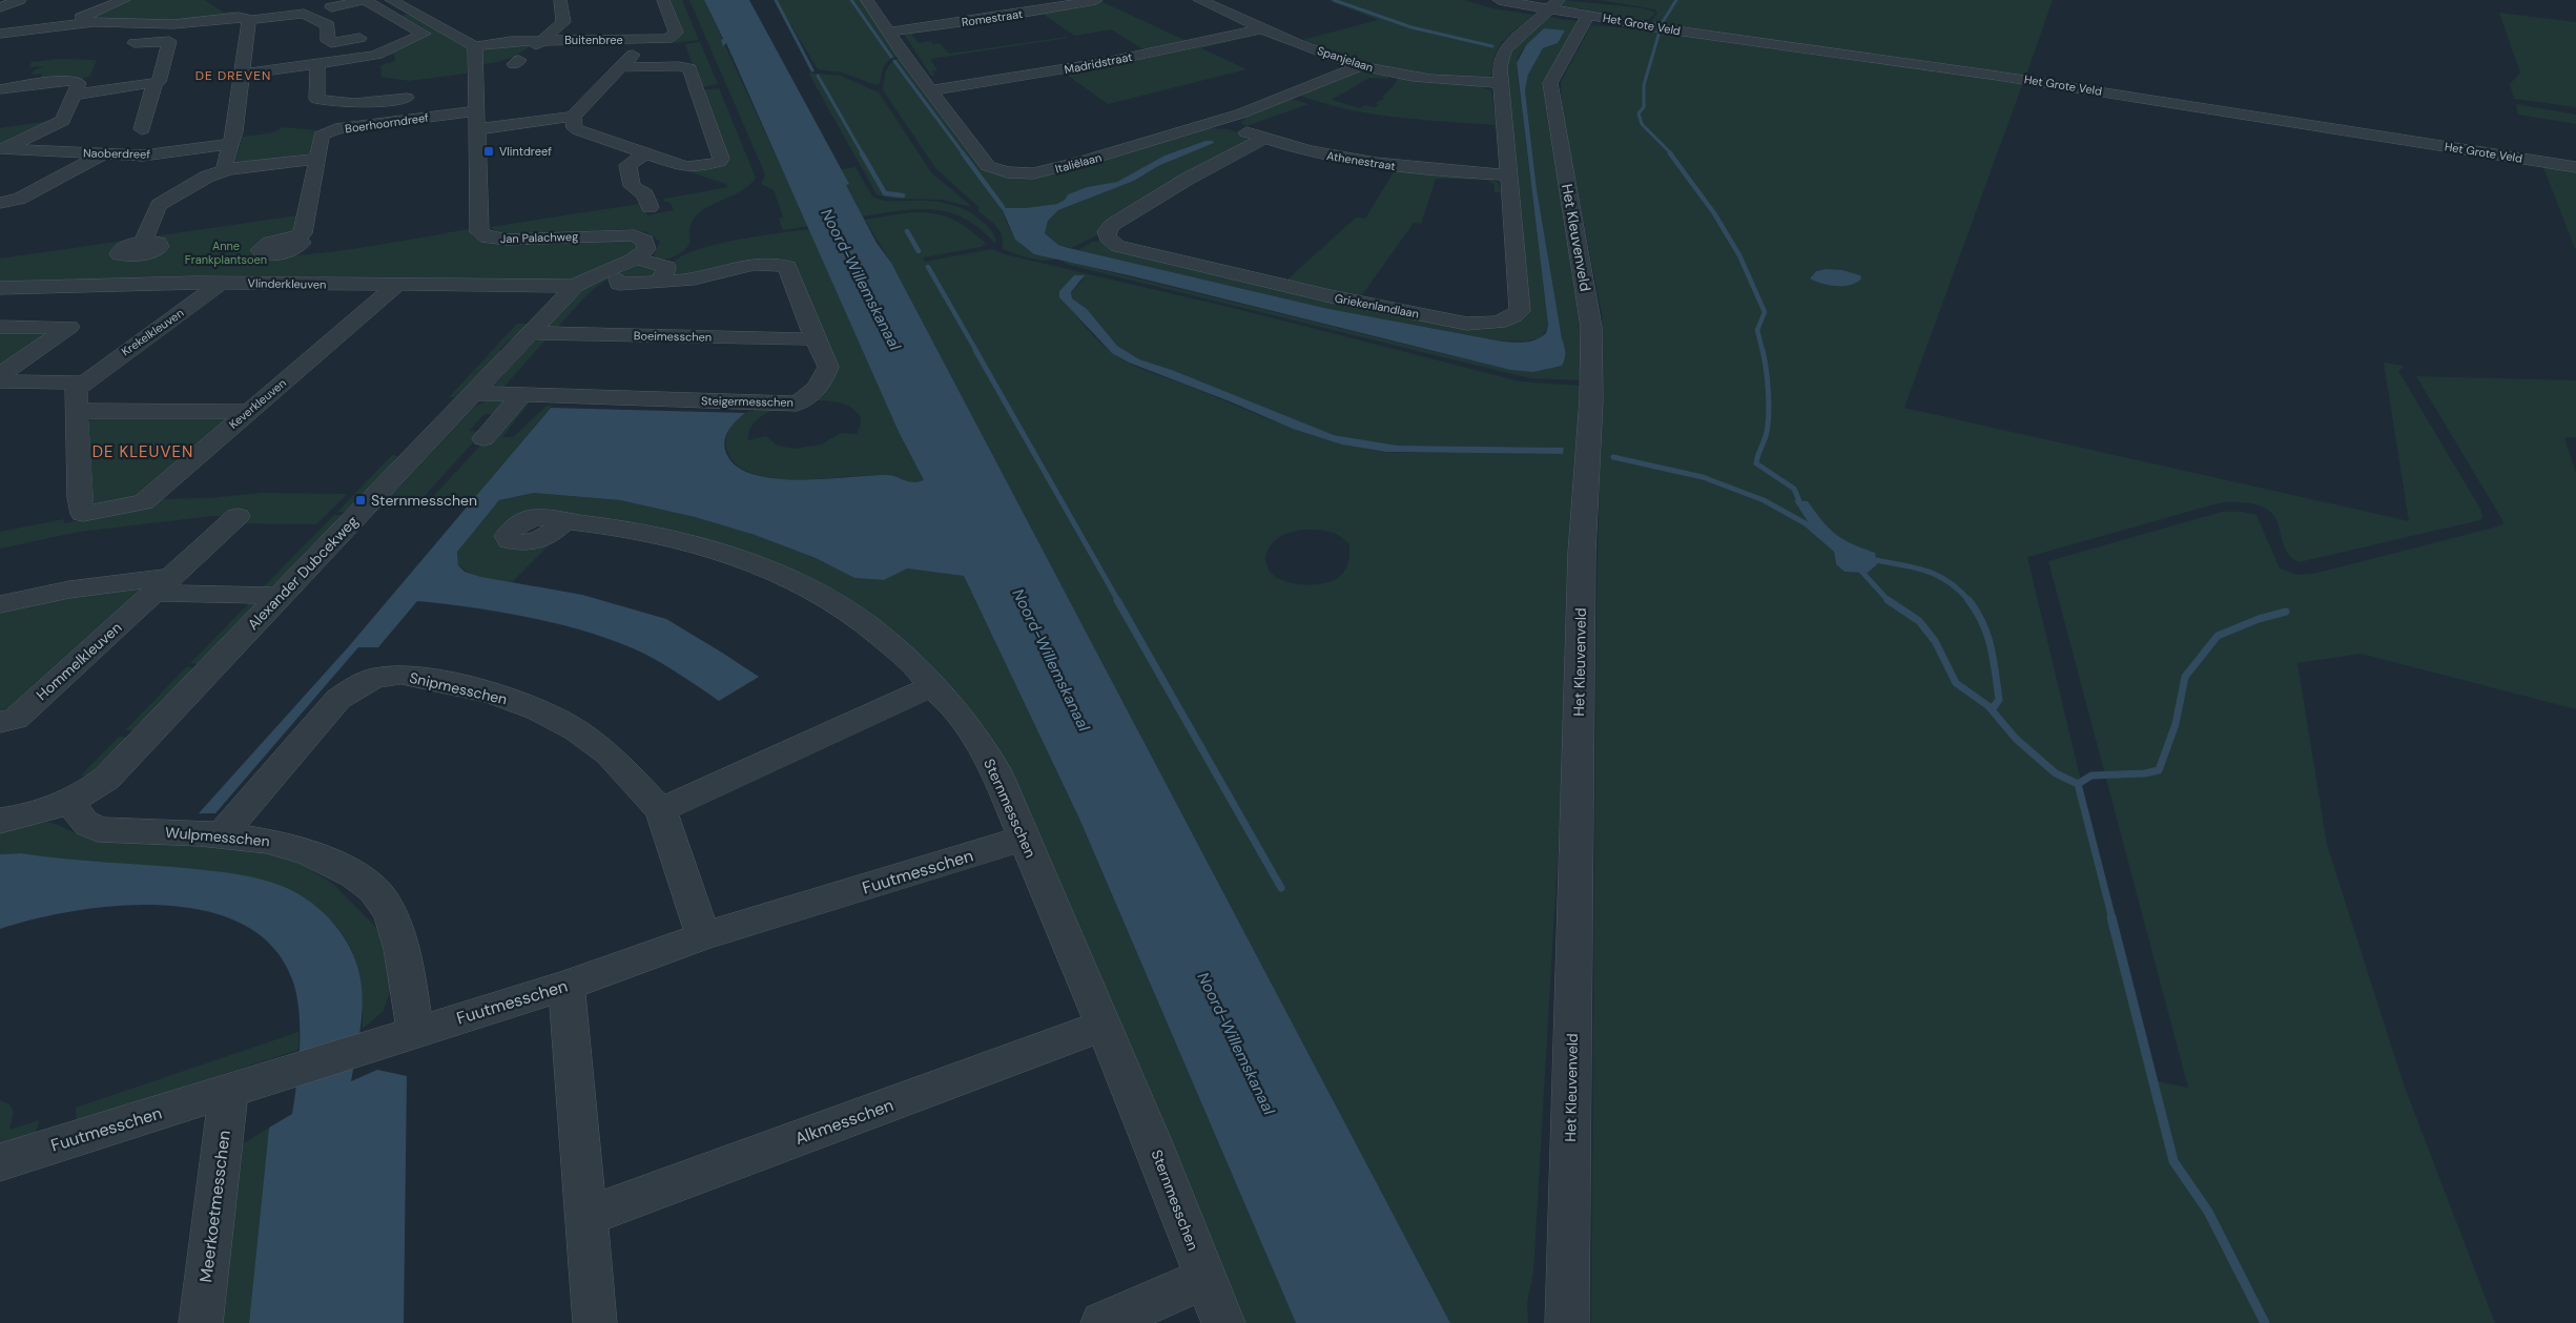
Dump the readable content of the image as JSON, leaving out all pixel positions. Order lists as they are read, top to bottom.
{
  "streets": {
    "street": [
      "Romestraat",
      "Het Grote Veld",
      "Buitenbree",
      "Spanjelaan",
      "Madridstraat",
      "Boerhoorndreef",
      "Naoberdreef",
      "Athenestraat",
      "Italiëlaan",
      "Jan Palachweg",
      "Het Kleuvenveld",
      "Vlinderkleuven",
      "Griekenlandlaan",
      "Krekelkleuven",
      "Boeimesschen",
      "Steigermesschen",
      "Keverkleuven",
      "Alexander Dubcekweg",
      "Hommelkleuven",
      "Snipmesschen",
      "Sternmesschen",
      "Wulpmesschen",
      "Fuutmesschen",
      "Alkmesschen",
      "Meerkoetmesschen"
    ]
  },
  "crossings": [
    ["Romestraat", "Italiëlaan"],
    ["Het Grote Veld", "Het Kleuvenveld"],
    ["Het Grote Veld", "Griekenlandlaan"],
    ["Buitenbree", "Jan Palachweg"],
    ["Spanjelaan", "Madridstraat"],
    ["Spanjelaan", "Italiëlaan"],
    ["Spanjelaan", "Griekenlandlaan"],
    ["Madridstraat", "Italiëlaan"],
    ["Boerhoorndreef", "Jan Palachweg"],
    ["Athenestraat", "Italiëlaan"],
    ["Athenestraat", "Griekenlandlaan"],
    ["Jan Palachweg", "Alexander Dubcekweg"],
    ["Vlinderkleuven", "Krekelkleuven"],
    ["Vlinderkleuven", "Keverkleuven"],
    ["Vlinderkleuven", "Alexander Dubcekweg"],
    ["Boeimesschen", "Steigermesschen"],
    ["Boeimesschen", "Alexander Dubcekweg"],
    ["Steigermesschen", "Alexander Dubcekweg"],
    ["Alexander Dubcekweg", "Wulpmesschen"],
    ["Snipmesschen", "Wulpmesschen"],
    ["Snipmesschen", "Fuutmesschen"],
    ["Sternmesschen", "Fuutmesschen"],
    ["Sternmesschen", "Alkmesschen"],
    ["Wulpmesschen", "Fuutmesschen"],
    ["Fuutmesschen", "Meerkoetmesschen"]
  ],
  "districts": ["DE DREVEN", "DE KLEUVEN"],
  "water": ["Noord-Willemskanaal"],
  "parks": ["Anne Frankplantsoen"],
  "places": {
    "transit": ["Vlintdreef", "Sternmesschen"]
  }
}
